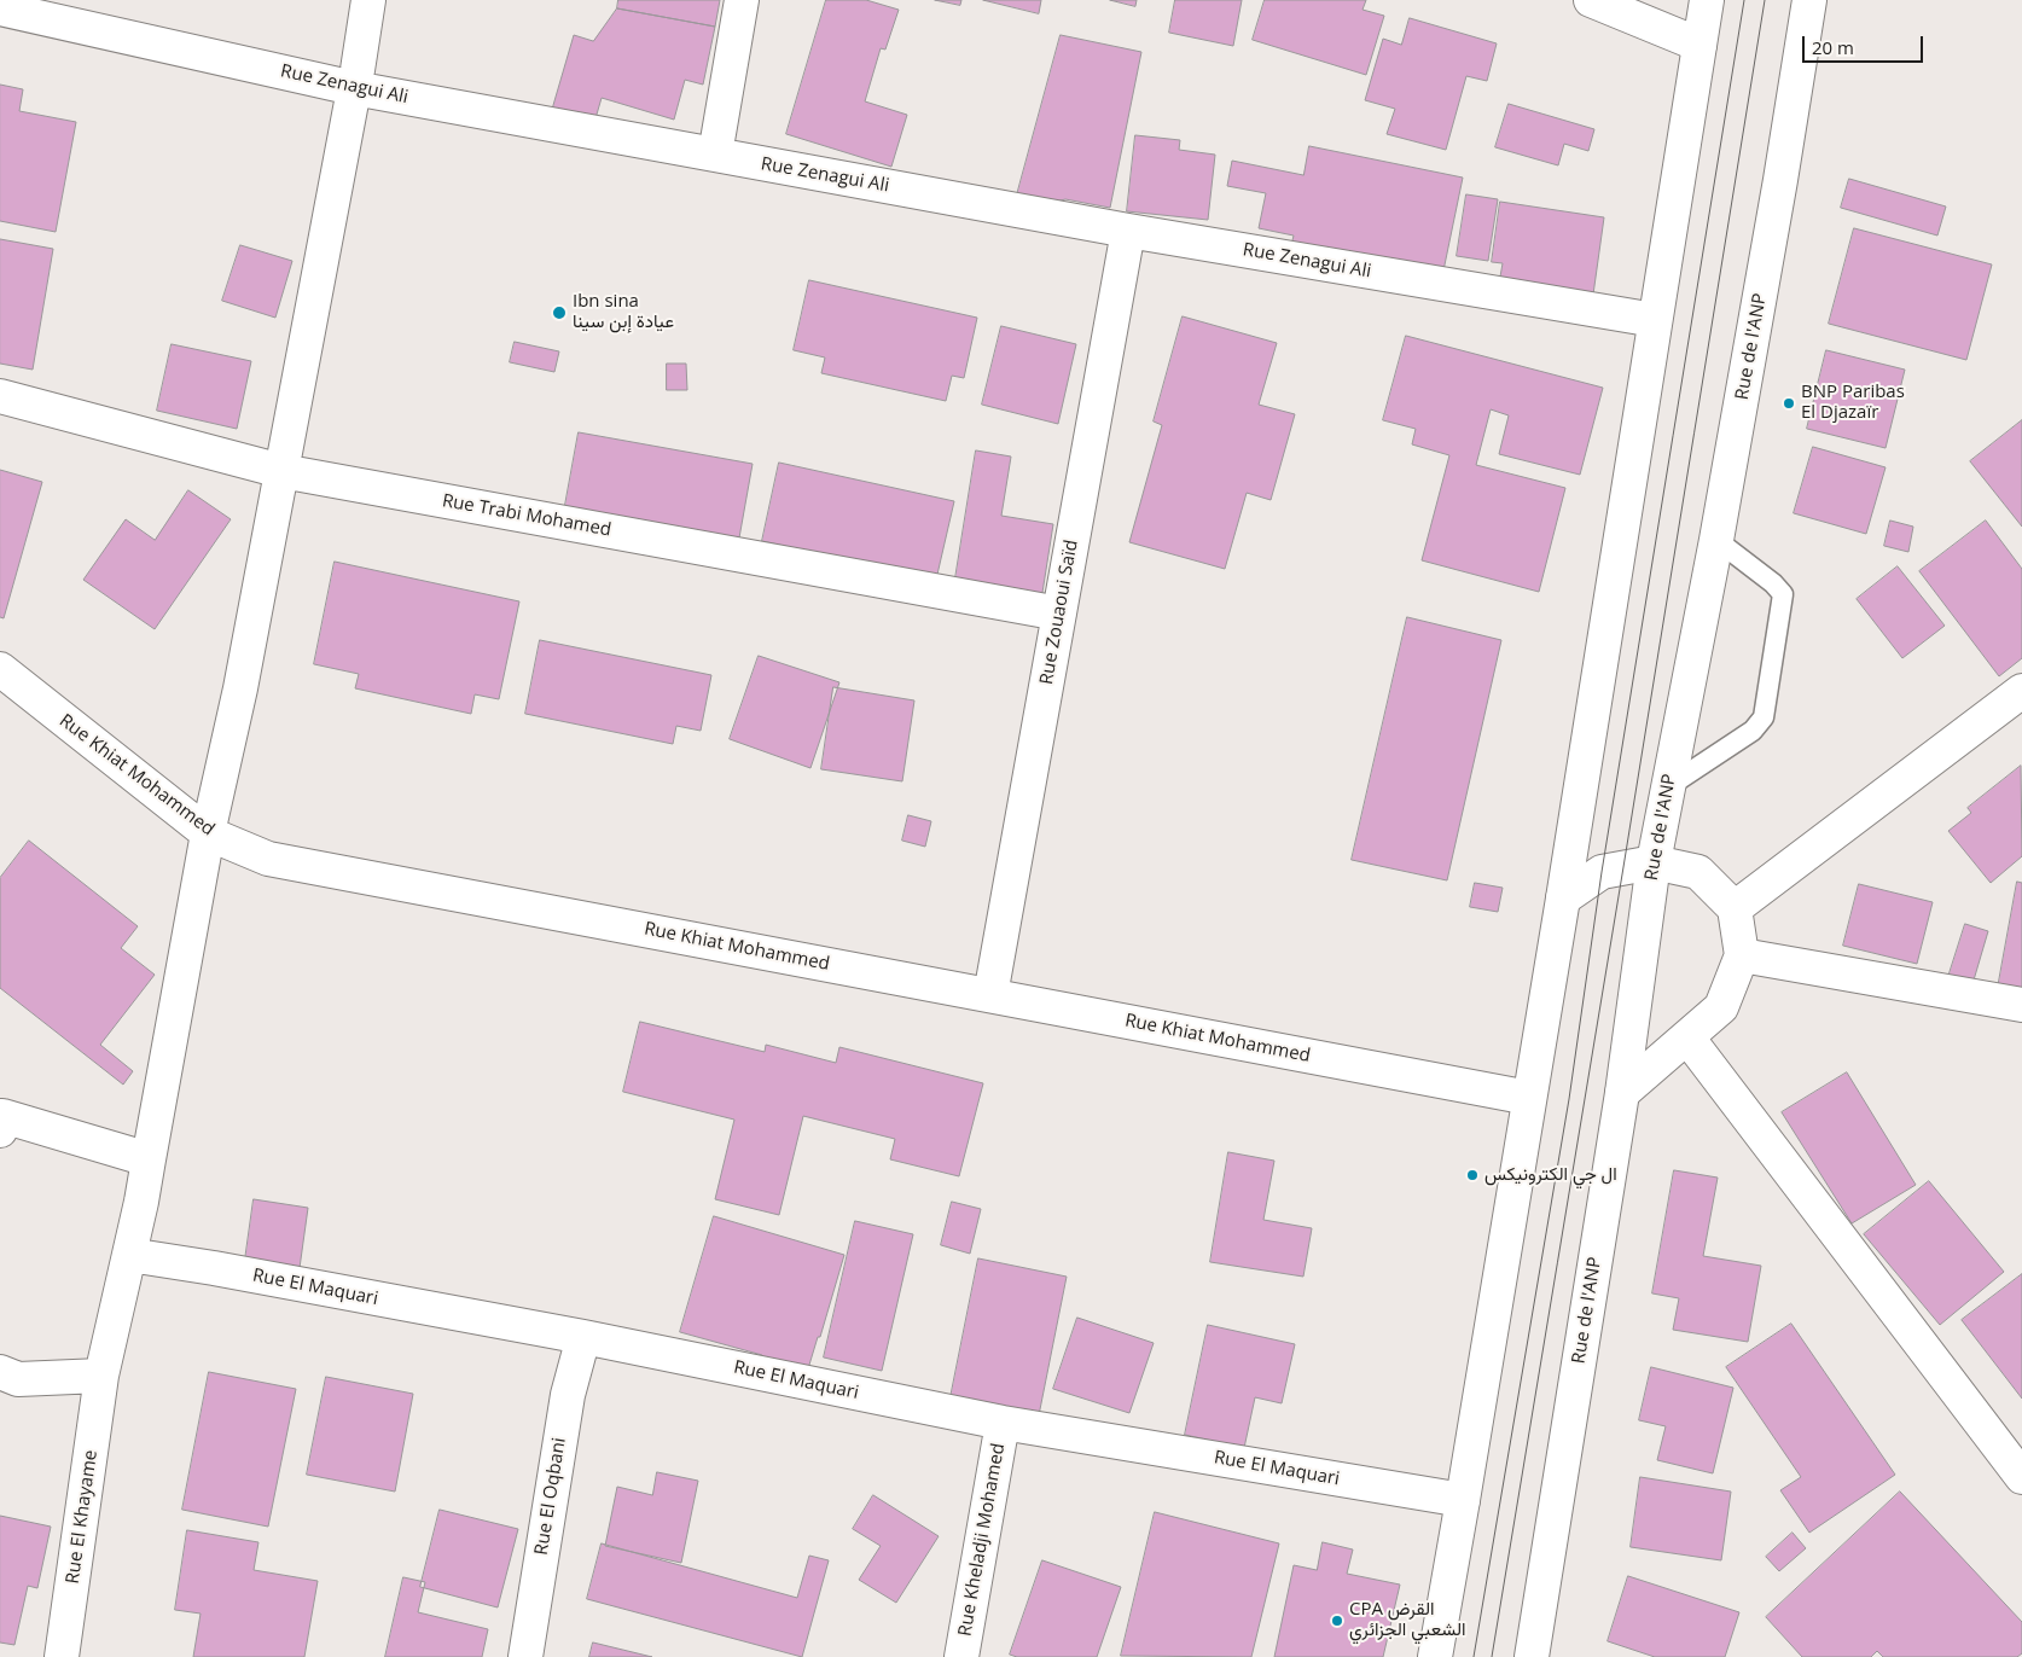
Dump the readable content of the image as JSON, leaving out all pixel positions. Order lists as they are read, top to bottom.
{
  "streets": {
    "street": [
      "Rue Zenagui Ali",
      "Rue de l'ANP",
      "Rue Trabi Mohamed",
      "Rue Zouaoui Saïd",
      "Rue Khiat Mohammed",
      "Rue El Maquari",
      "Rue El Oqbani",
      "Rue El Khayame",
      "Rue Kheladji Mohamed"
    ]
  },
  "crossings": [
    ["Rue Zenagui Ali", "Rue Zouaoui Saïd"],
    ["Rue Zenagui Ali", "Rue El Khayame"],
    ["Rue Trabi Mohamed", "Rue Zouaoui Saïd"],
    ["Rue Trabi Mohamed", "Rue El Khayame"],
    ["Rue Zouaoui Saïd", "Rue Khiat Mohammed"],
    ["Rue Khiat Mohammed", "Rue El Khayame"],
    ["Rue El Maquari", "Rue El Oqbani"],
    ["Rue El Maquari", "Rue El Khayame"],
    ["Rue El Maquari", "Rue Kheladji Mohamed"]
  ],
  "places": [
    "Ibn sina عيادة إبن سينا",
    "BNP Paribas El Djazaïr",
    "ال جي الكترونيكس",
    "CPA القرض الشعبي الجزائري"
  ],
  "scale_bar": "20 m"
}
